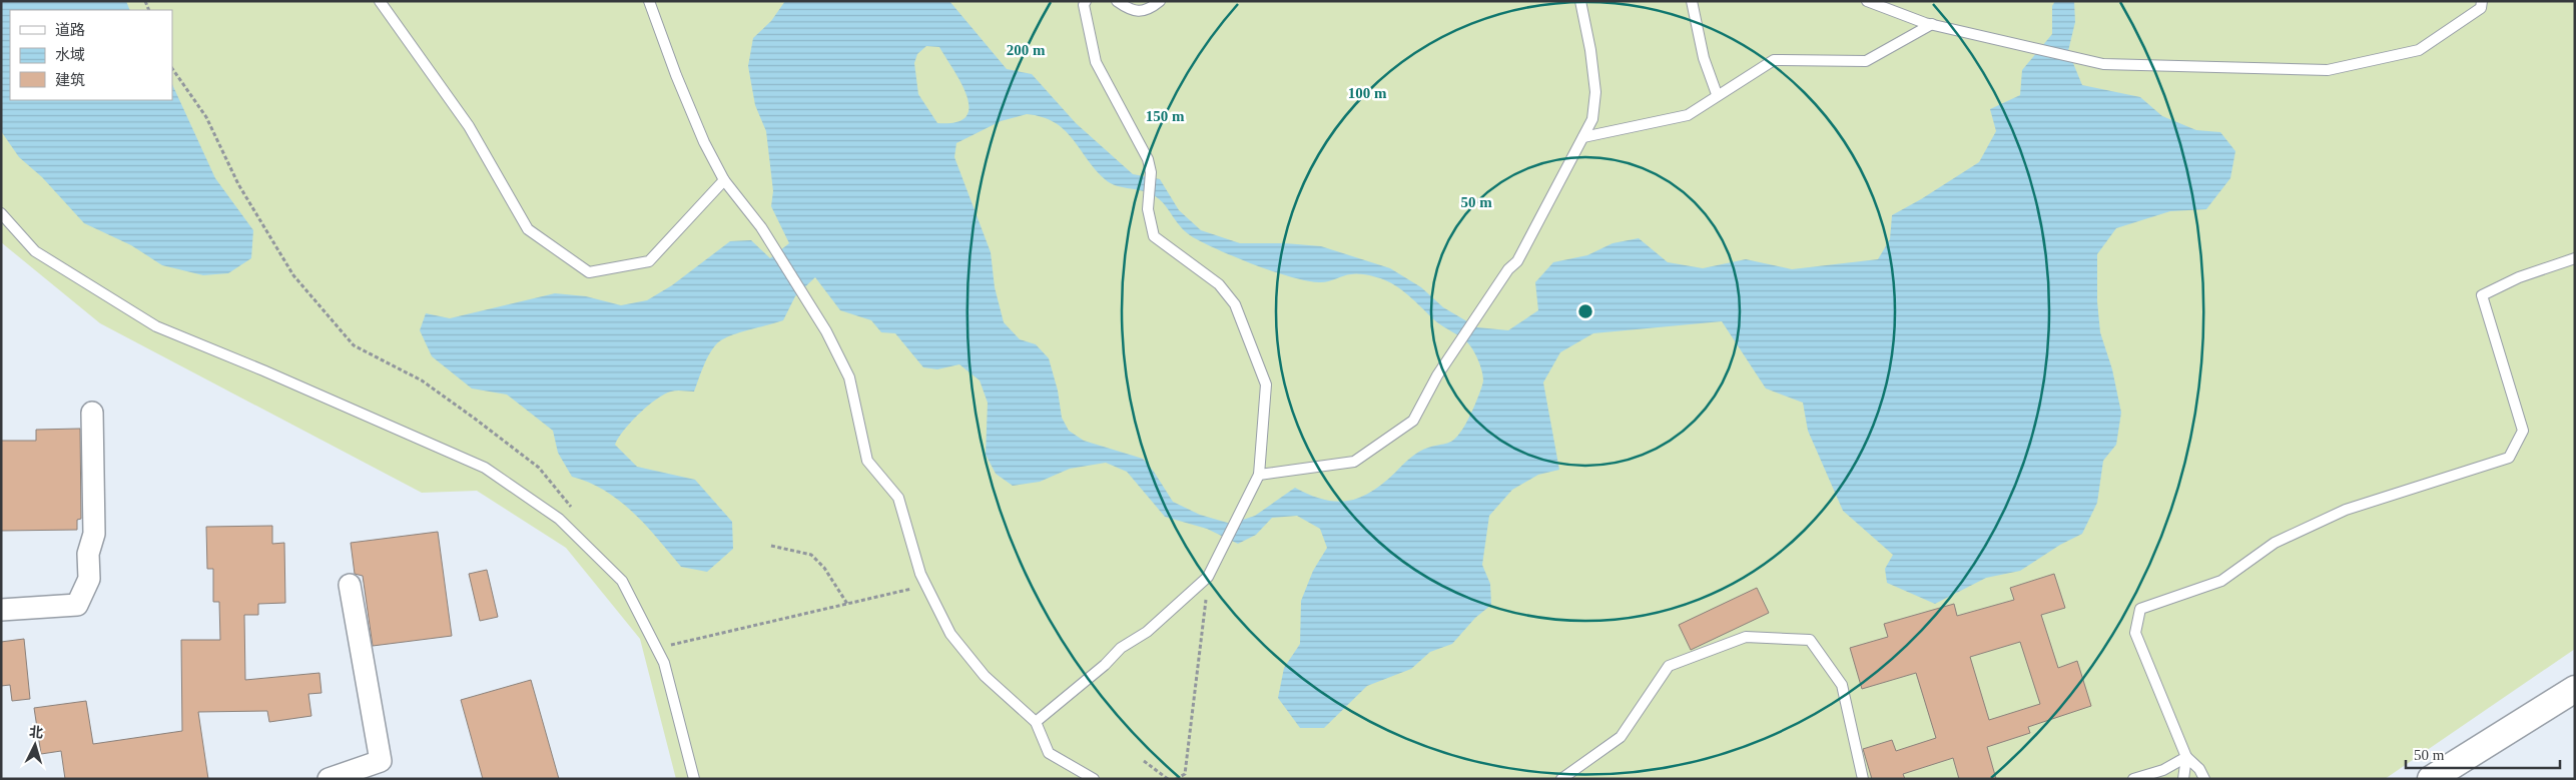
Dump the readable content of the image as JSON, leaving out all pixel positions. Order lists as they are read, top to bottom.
{
  "legend": ["道路", "水域", "建筑"],
  "scale_bar": "50 m",
  "north": "top",
  "rings": [
    "200 m",
    "100 m",
    "150 m",
    "50 m"
  ]
}
